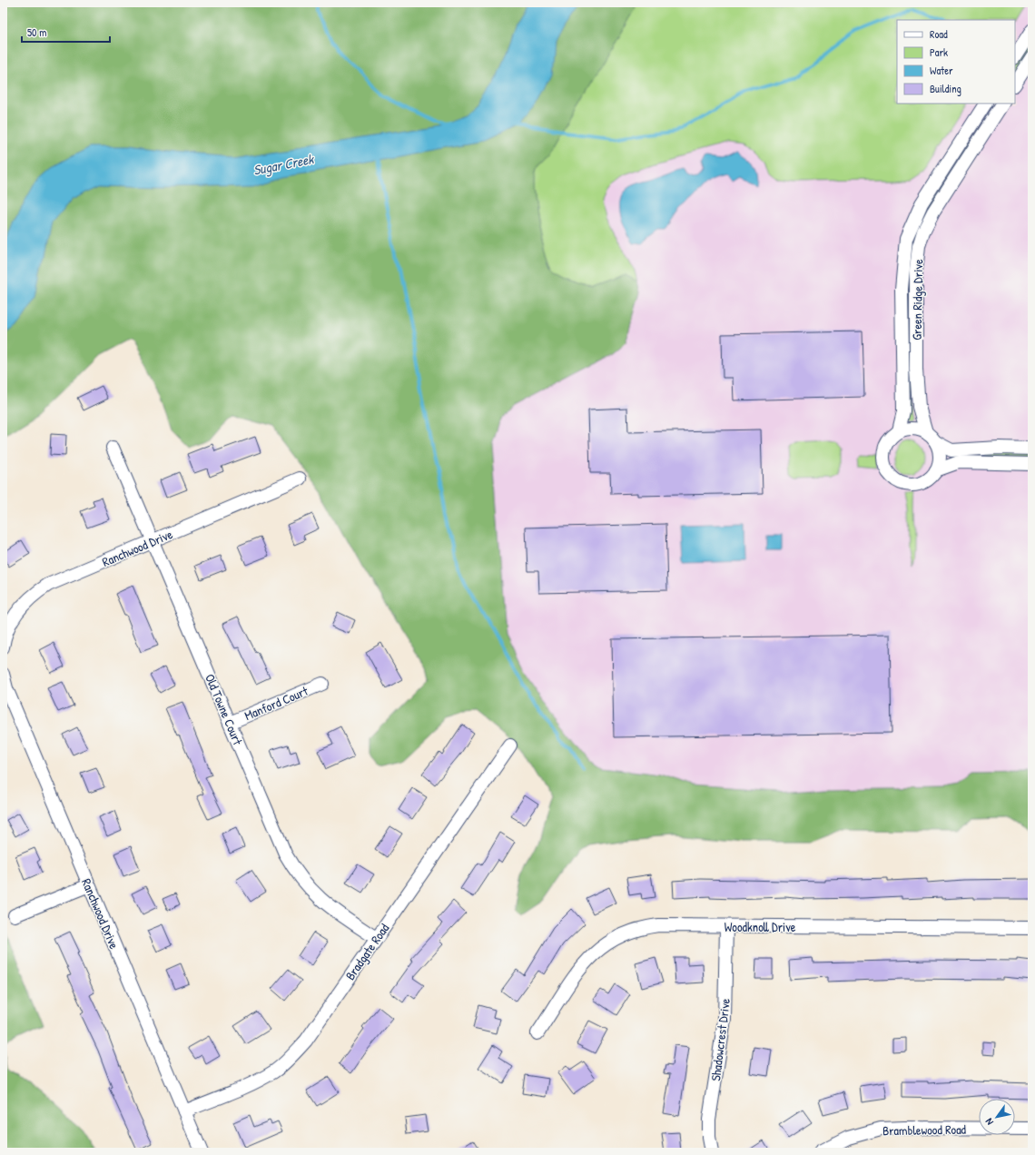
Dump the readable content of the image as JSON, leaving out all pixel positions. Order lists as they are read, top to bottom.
{
  "streets": {
    "street": [
      "Green Ridge Drive",
      "Ranchwood Drive",
      "Manford Court",
      "Old Towne Court",
      "Woodknoll Drive",
      "Bradgate Road",
      "Shadowcrest Drive",
      "Bramblewood Road"
    ]
  },
  "crossings": [
    ["Ranchwood Drive", "Old Towne Court"],
    ["Ranchwood Drive", "Bradgate Road"],
    ["Manford Court", "Old Towne Court"],
    ["Old Towne Court", "Bradgate Road"],
    ["Woodknoll Drive", "Shadowcrest Drive"]
  ],
  "water": ["Sugar Creek"],
  "legend": [
    "Road",
    "Park",
    "Water",
    "Building"
  ],
  "scale_bar": "50 m",
  "north": "bottom left"
}
